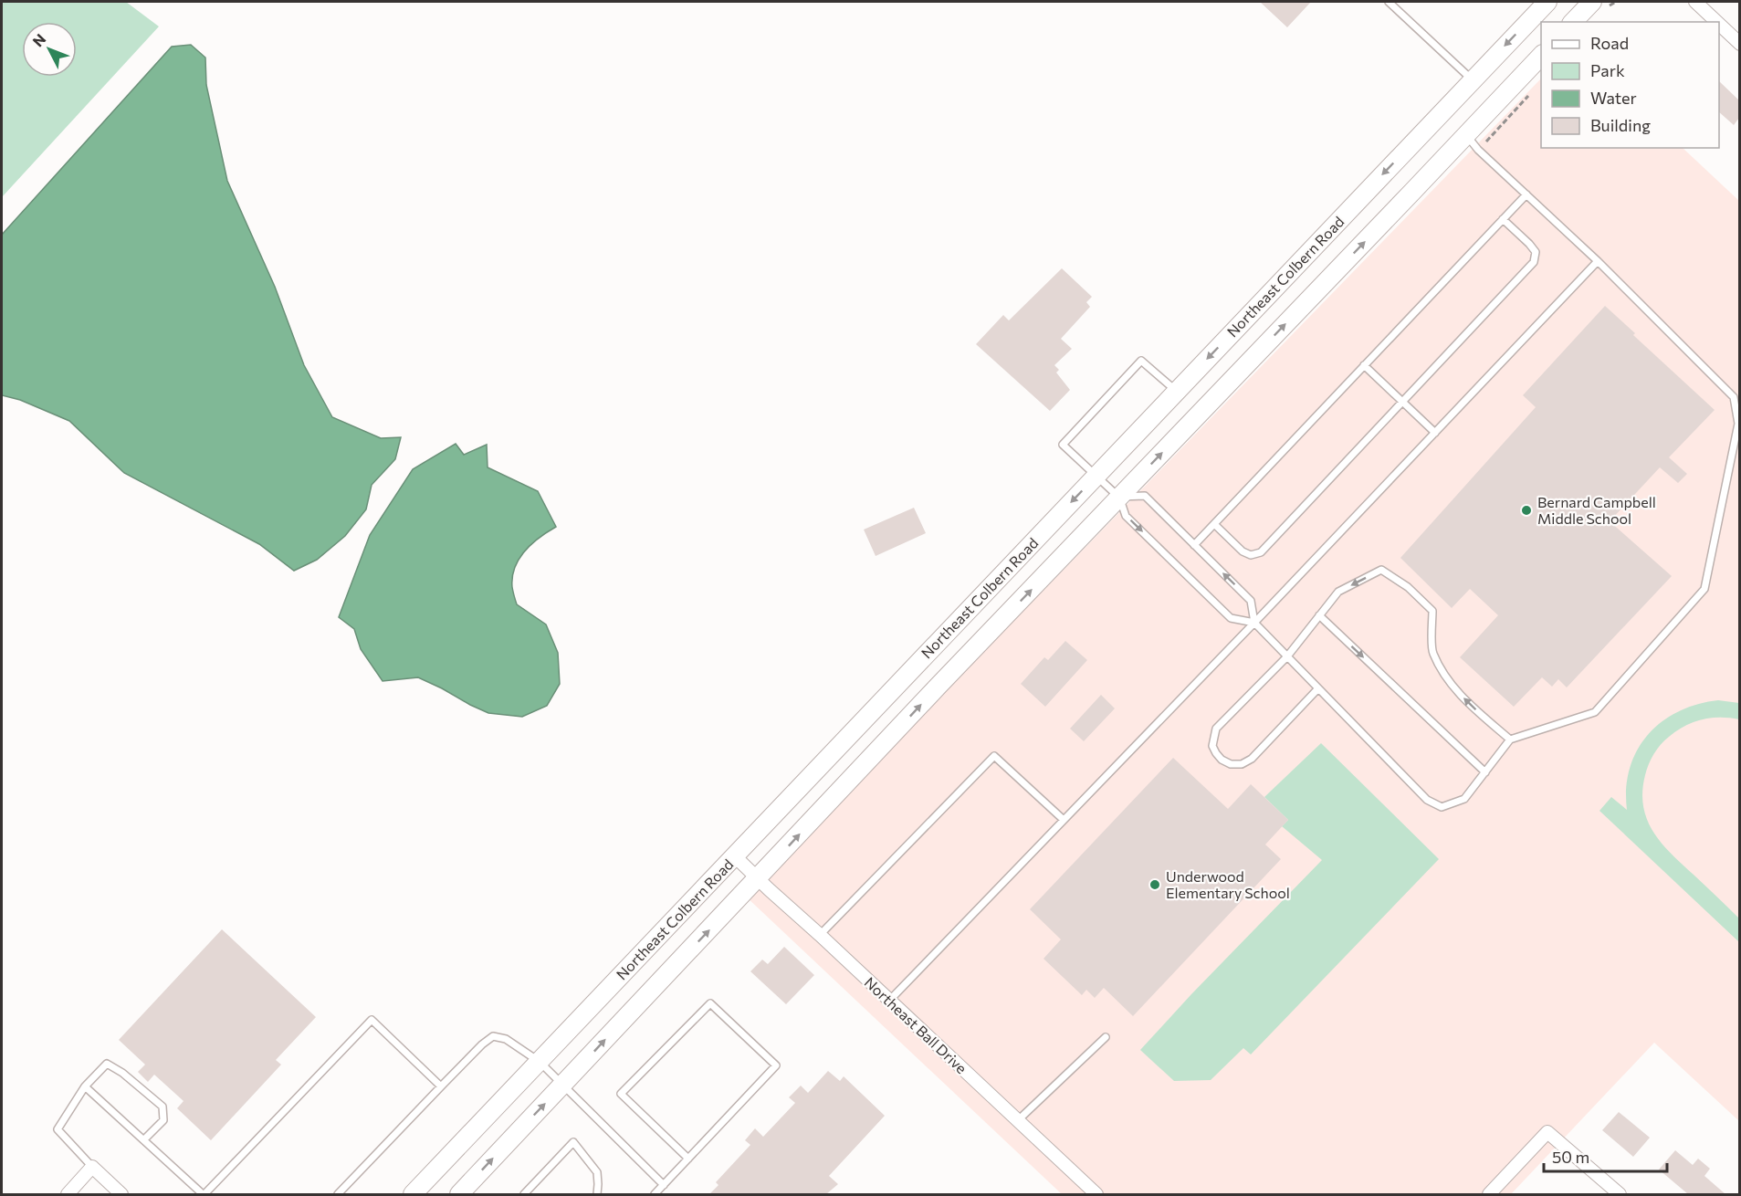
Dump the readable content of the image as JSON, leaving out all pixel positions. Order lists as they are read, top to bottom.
{
  "streets": {
    "main road": ["Northeast Colbern Road"],
    "street": ["Northeast Ball Drive"]
  },
  "crossings": [
    ["Northeast Colbern Road", "Northeast Ball Drive"]
  ],
  "places": ["Bernard Campbell Middle School", "Underwood Elementary School"],
  "legend": [
    "Road",
    "Park",
    "Water",
    "Building"
  ],
  "scale_bar": "50 m",
  "north": "top left"
}
